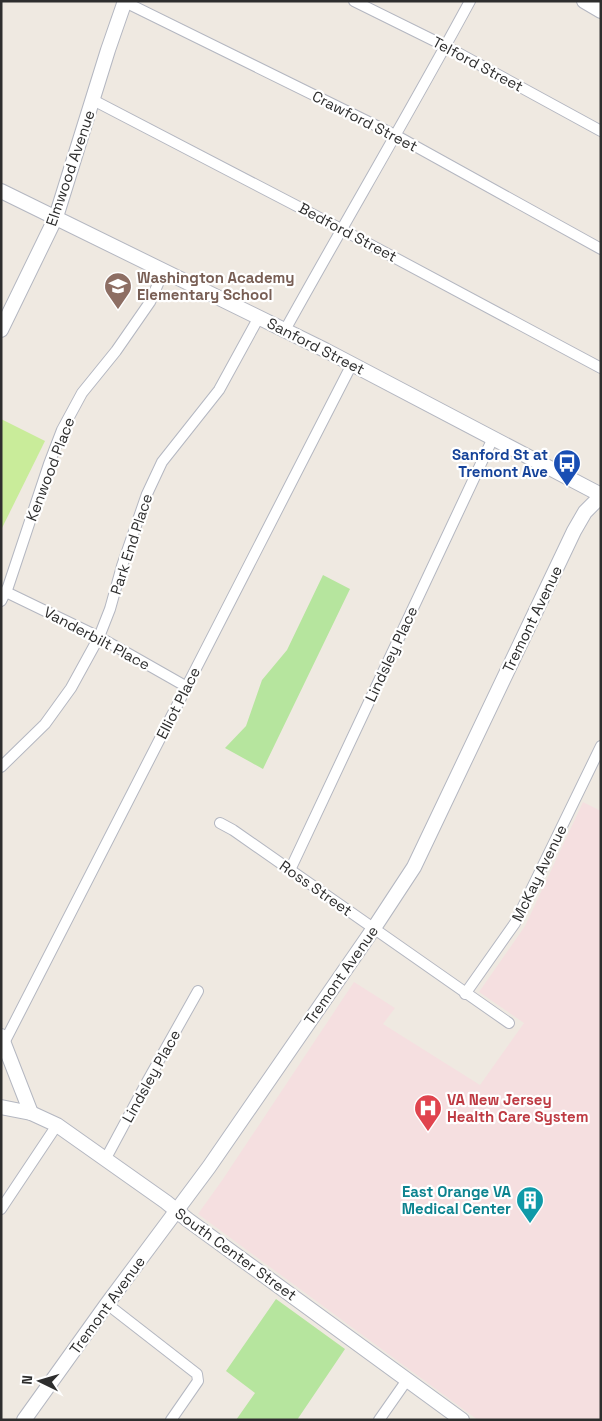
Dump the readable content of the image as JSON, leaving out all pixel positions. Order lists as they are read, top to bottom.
{
  "streets": {
    "street": [
      "Telford Street",
      "Crawford Street",
      "Elmwood Avenue",
      "Bedford Street",
      "Sanford Street",
      "Kenwood Place",
      "Park End Place",
      "Tremont Avenue",
      "Vanderbilt Place",
      "Lindsley Place",
      "Elliot Place",
      "McKay Avenue",
      "Ross Street",
      "South Center Street"
    ]
  },
  "crossings": [
    ["Crawford Street", "Elmwood Avenue"],
    ["Elmwood Avenue", "Bedford Street"],
    ["Elmwood Avenue", "Sanford Street"],
    ["Sanford Street", "Kenwood Place"],
    ["Sanford Street", "Park End Place"],
    ["Sanford Street", "Tremont Avenue"],
    ["Sanford Street", "Lindsley Place"],
    ["Sanford Street", "Elliot Place"],
    ["Kenwood Place", "Vanderbilt Place"],
    ["Park End Place", "Vanderbilt Place"],
    ["Tremont Avenue", "Ross Street"],
    ["Tremont Avenue", "South Center Street"],
    ["Vanderbilt Place", "Elliot Place"],
    ["Lindsley Place", "Ross Street"],
    ["Lindsley Place", "South Center Street"],
    ["McKay Avenue", "Ross Street"]
  ],
  "places": {
    "school or university": ["Washington Academy Elementary School"],
    "bus stop": ["Sanford St at Tremont Ave"],
    "hospital": ["VA New Jersey Health Care System"],
    "building": ["East Orange VA Medical Center"]
  },
  "north": "left"
}
